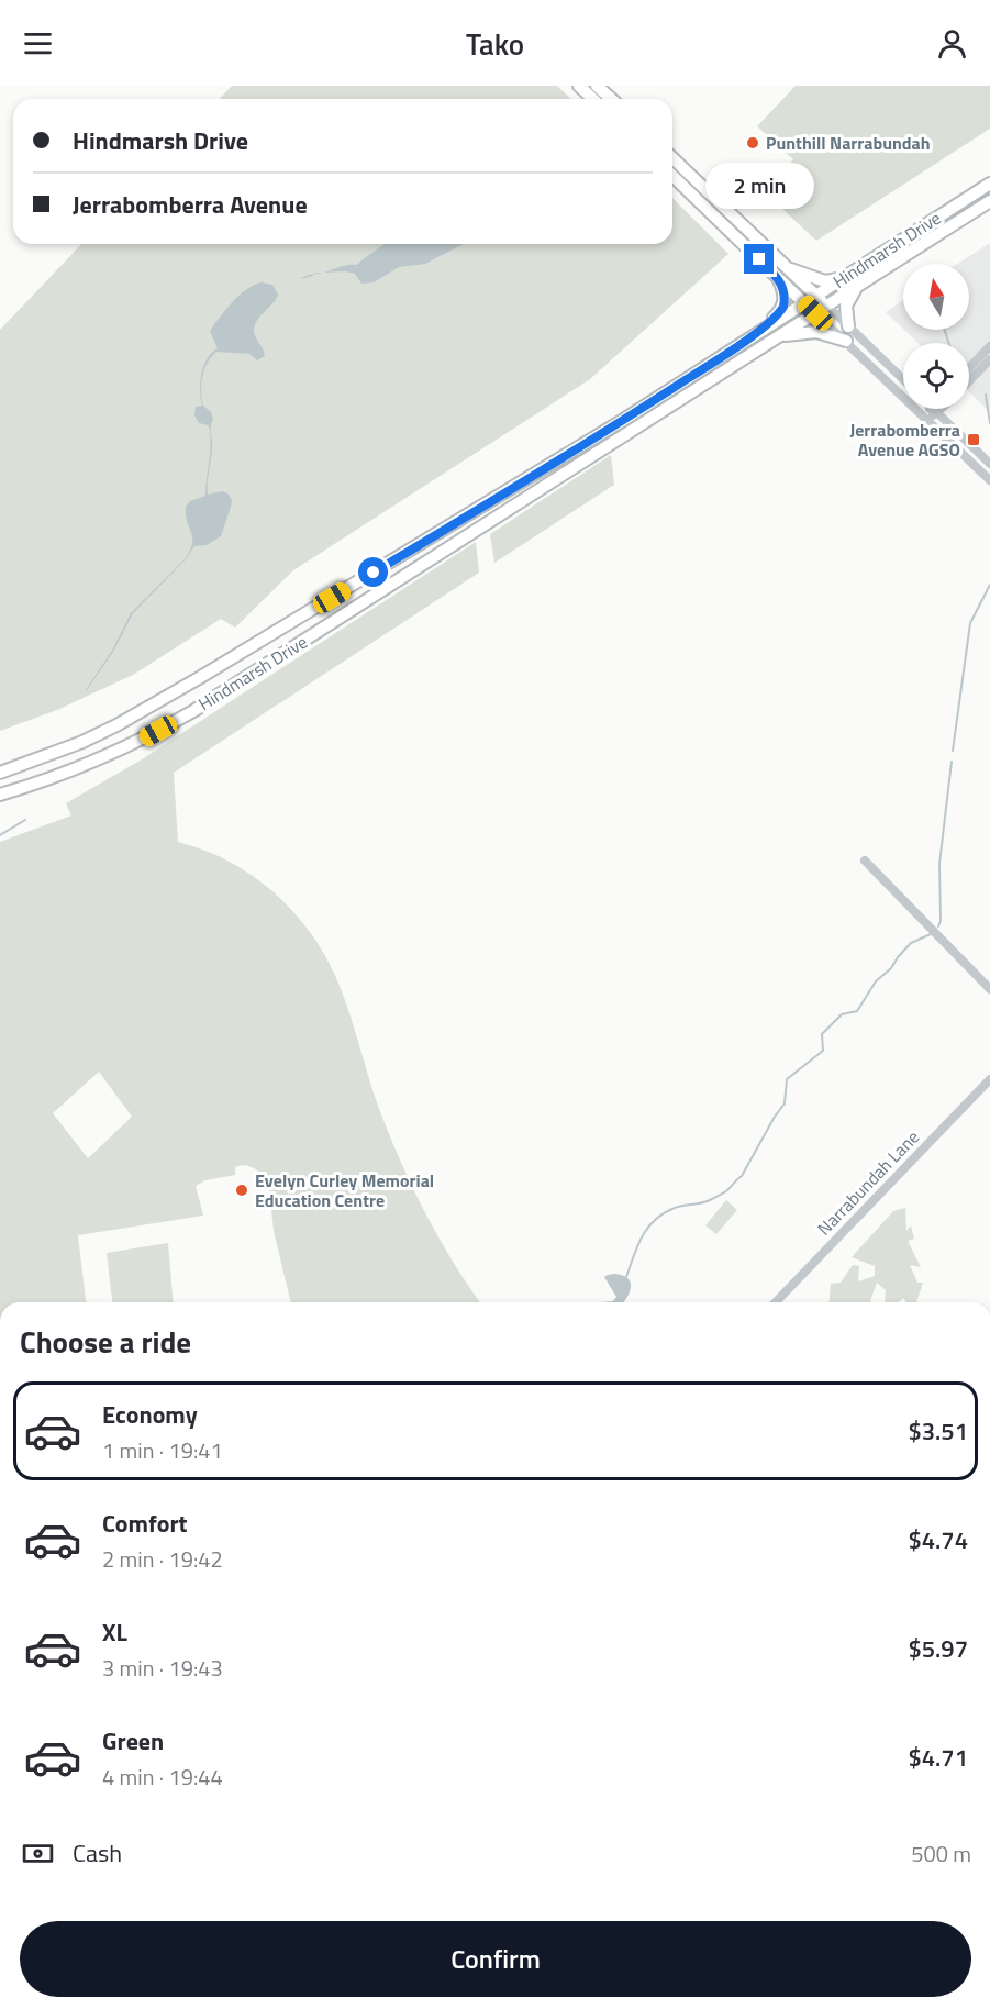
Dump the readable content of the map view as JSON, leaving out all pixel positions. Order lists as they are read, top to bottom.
{
  "streets": {
    "main road": ["Hindmarsh Drive"],
    "street": ["Narrabundah Lane"]
  },
  "places": {
    "other": ["Punthill Narrabundah", "Evelyn Curley Memorial Education Centre"],
    "transit": ["Jerrabomberra Avenue AGSO"]
  },
  "north": "top",
  "page": {
    "header": "Tako",
    "banner": ["Hindmarsh Drive", "Jerrabomberra Avenue"],
    "bubble": "2 min",
    "heading": "Choose a ride",
    "list": [
      {
        "name": "Economy",
        "note": "1 min · 19:41",
        "value": "$3.51"
      },
      {
        "name": "Comfort",
        "note": "2 min · 19:42",
        "value": "$4.74"
      },
      {
        "name": "XL",
        "note": "3 min · 19:43",
        "value": "$5.97"
      },
      {
        "name": "Green",
        "note": "4 min · 19:44",
        "value": "$4.71"
      }
    ],
    "pay": ["Cash", "500 m"],
    "buttons": "Confirm"
  }
}
